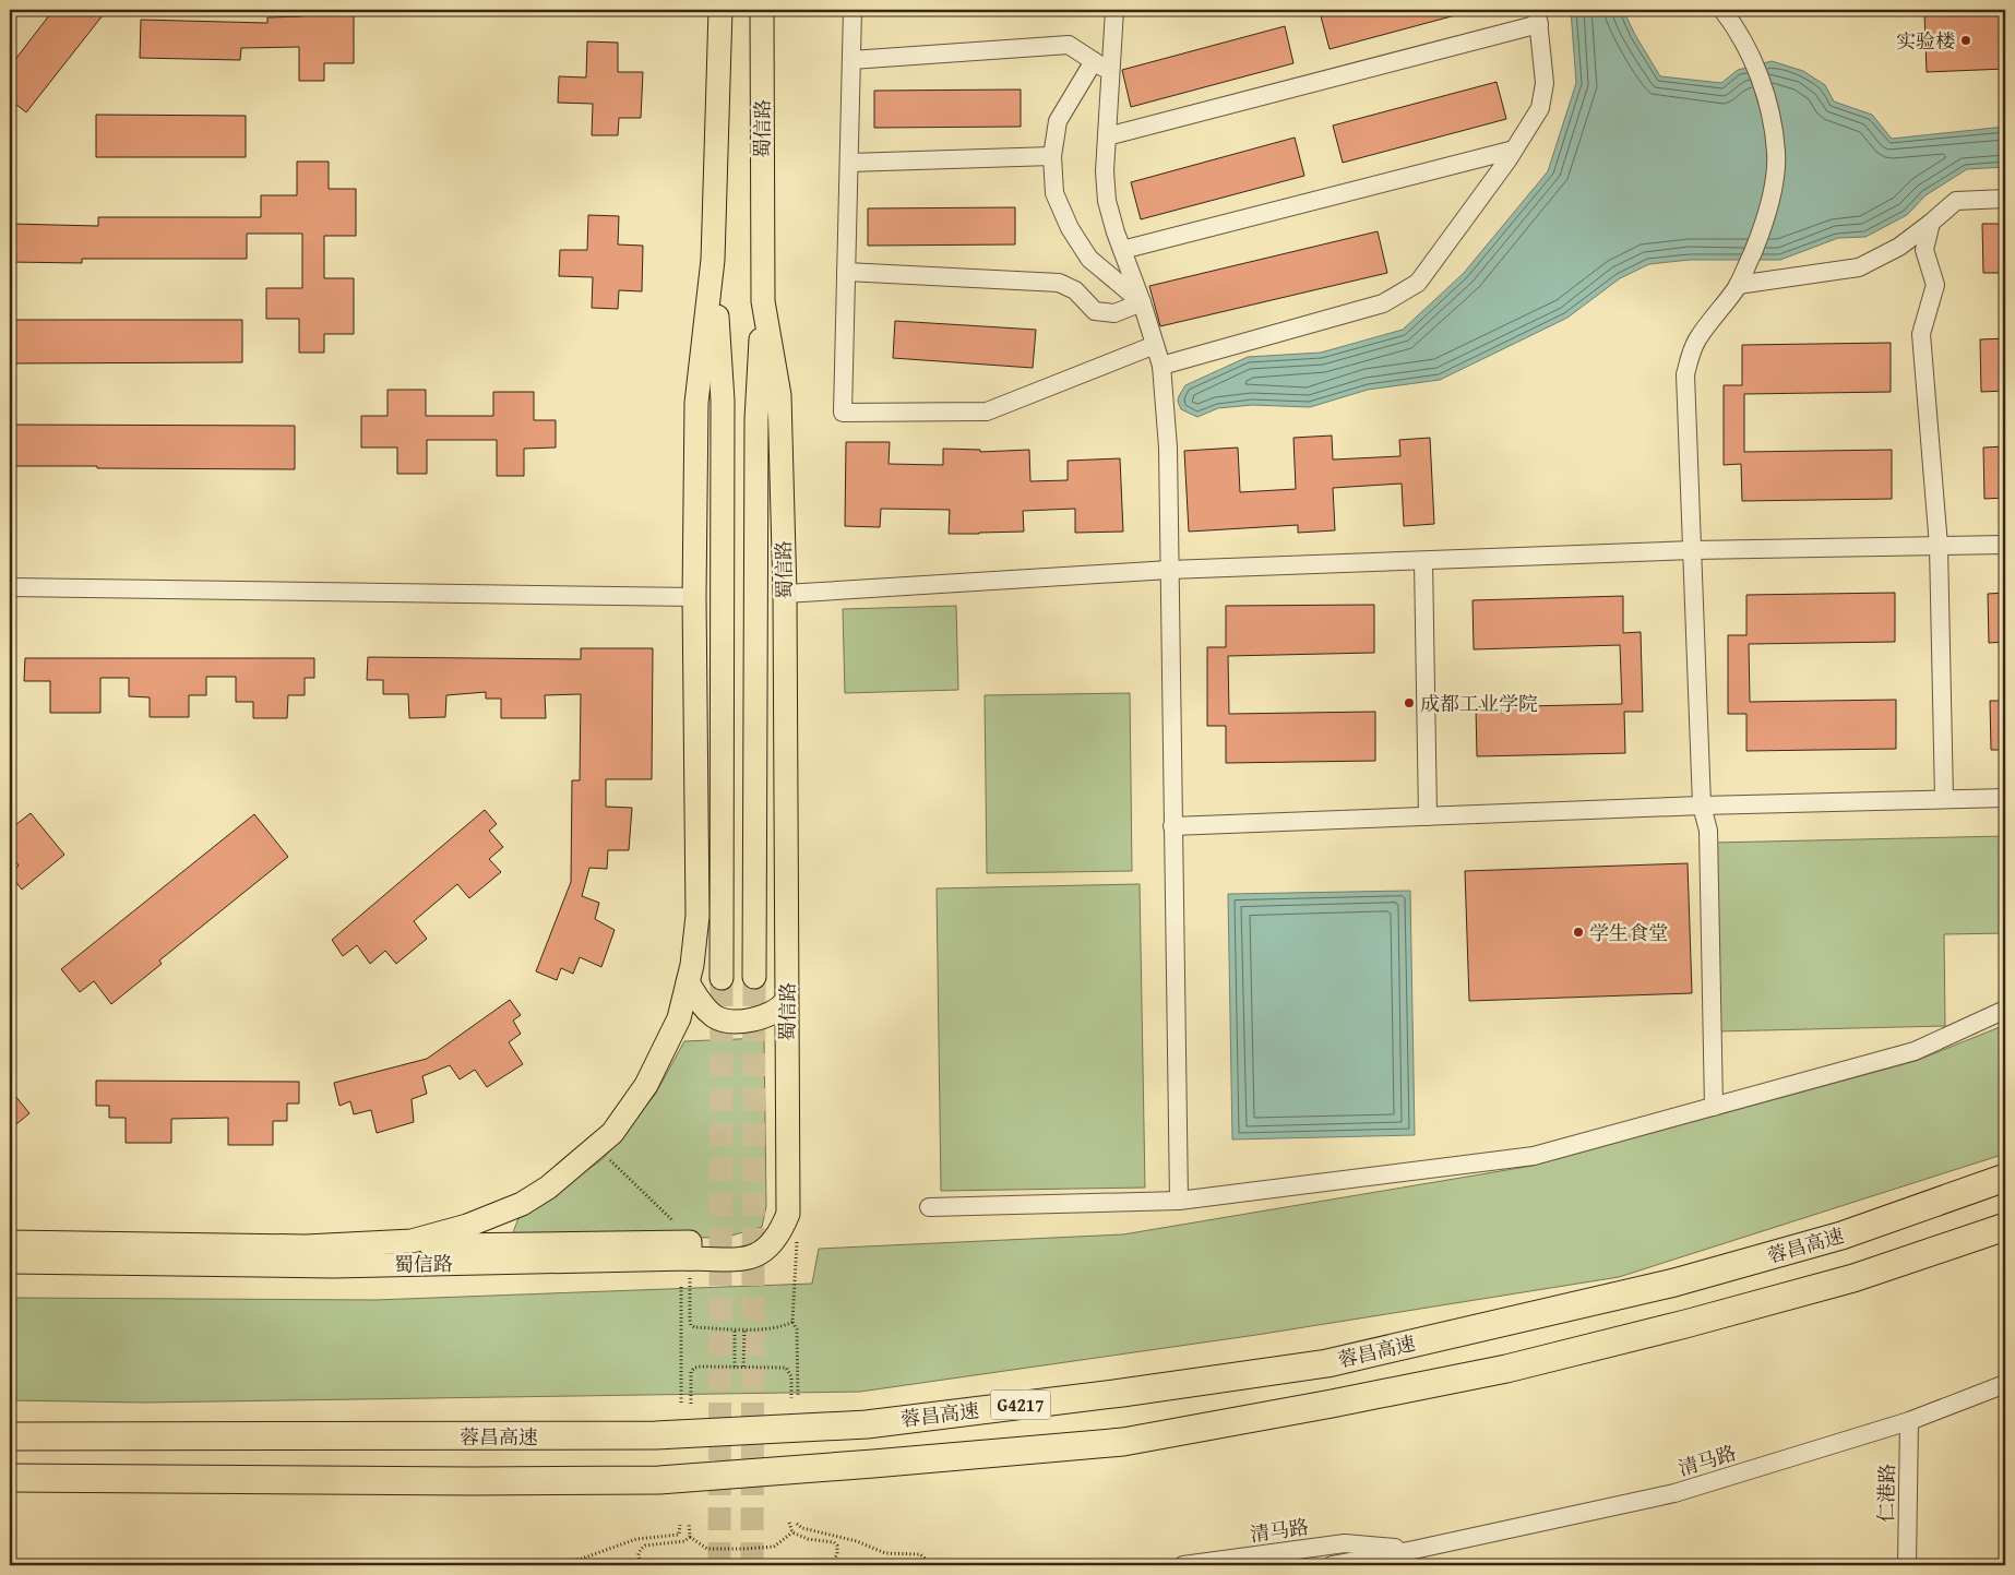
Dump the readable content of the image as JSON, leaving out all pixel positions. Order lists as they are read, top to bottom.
{
  "streets": {
    "highway": ["蓉昌高速", "G4217"],
    "main road": ["蜀信路"],
    "street": ["清马路", "仁港路"]
  },
  "crossings": [
    ["清马路", "仁港路"]
  ],
  "places": ["实验楼", "成都工业学院", "学生食堂"]
}
